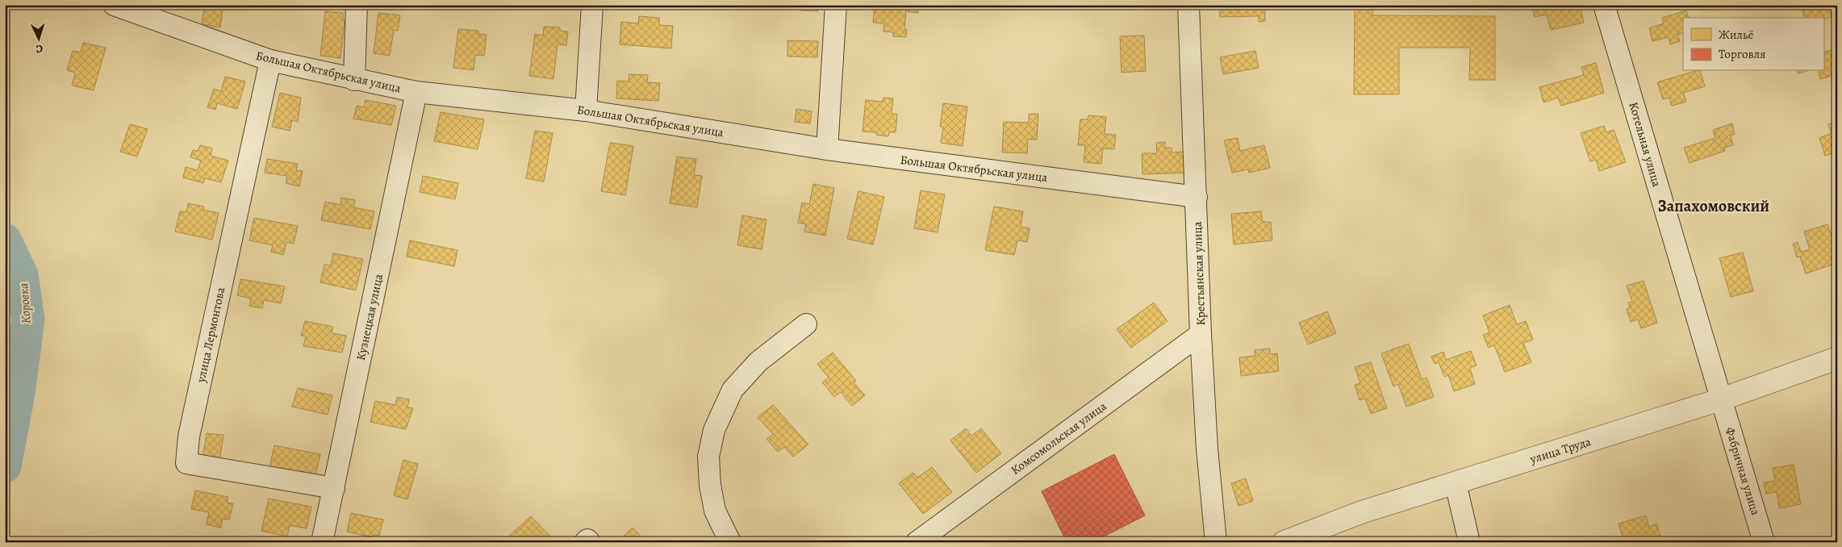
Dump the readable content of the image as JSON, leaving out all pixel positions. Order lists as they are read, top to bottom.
{
  "streets": {
    "street": [
      "Большая Октябрьская улица",
      "Котельная улица",
      "Крестьянская улица",
      "Кузнецкая улица",
      "улица Лермонтова",
      "Комсомольская улица",
      "улица Труда",
      "Фабричная улица"
    ]
  },
  "crossings": [
    ["Большая Октябрьская улица", "Крестьянская улица"],
    ["Большая Октябрьская улица", "Кузнецкая улица"],
    ["Большая Октябрьская улица", "улица Лермонтова"],
    ["Котельная улица", "улица Труда"],
    ["Котельная улица", "Фабричная улица"],
    ["Крестьянская улица", "Комсомольская улица"],
    ["Кузнецкая улица", "улица Лермонтова"],
    ["улица Труда", "Фабричная улица"]
  ],
  "districts": ["Запахомовский"],
  "water": ["Коровка"],
  "legend": ["Жильё", "Торговля"],
  "north": "bottom"
}
